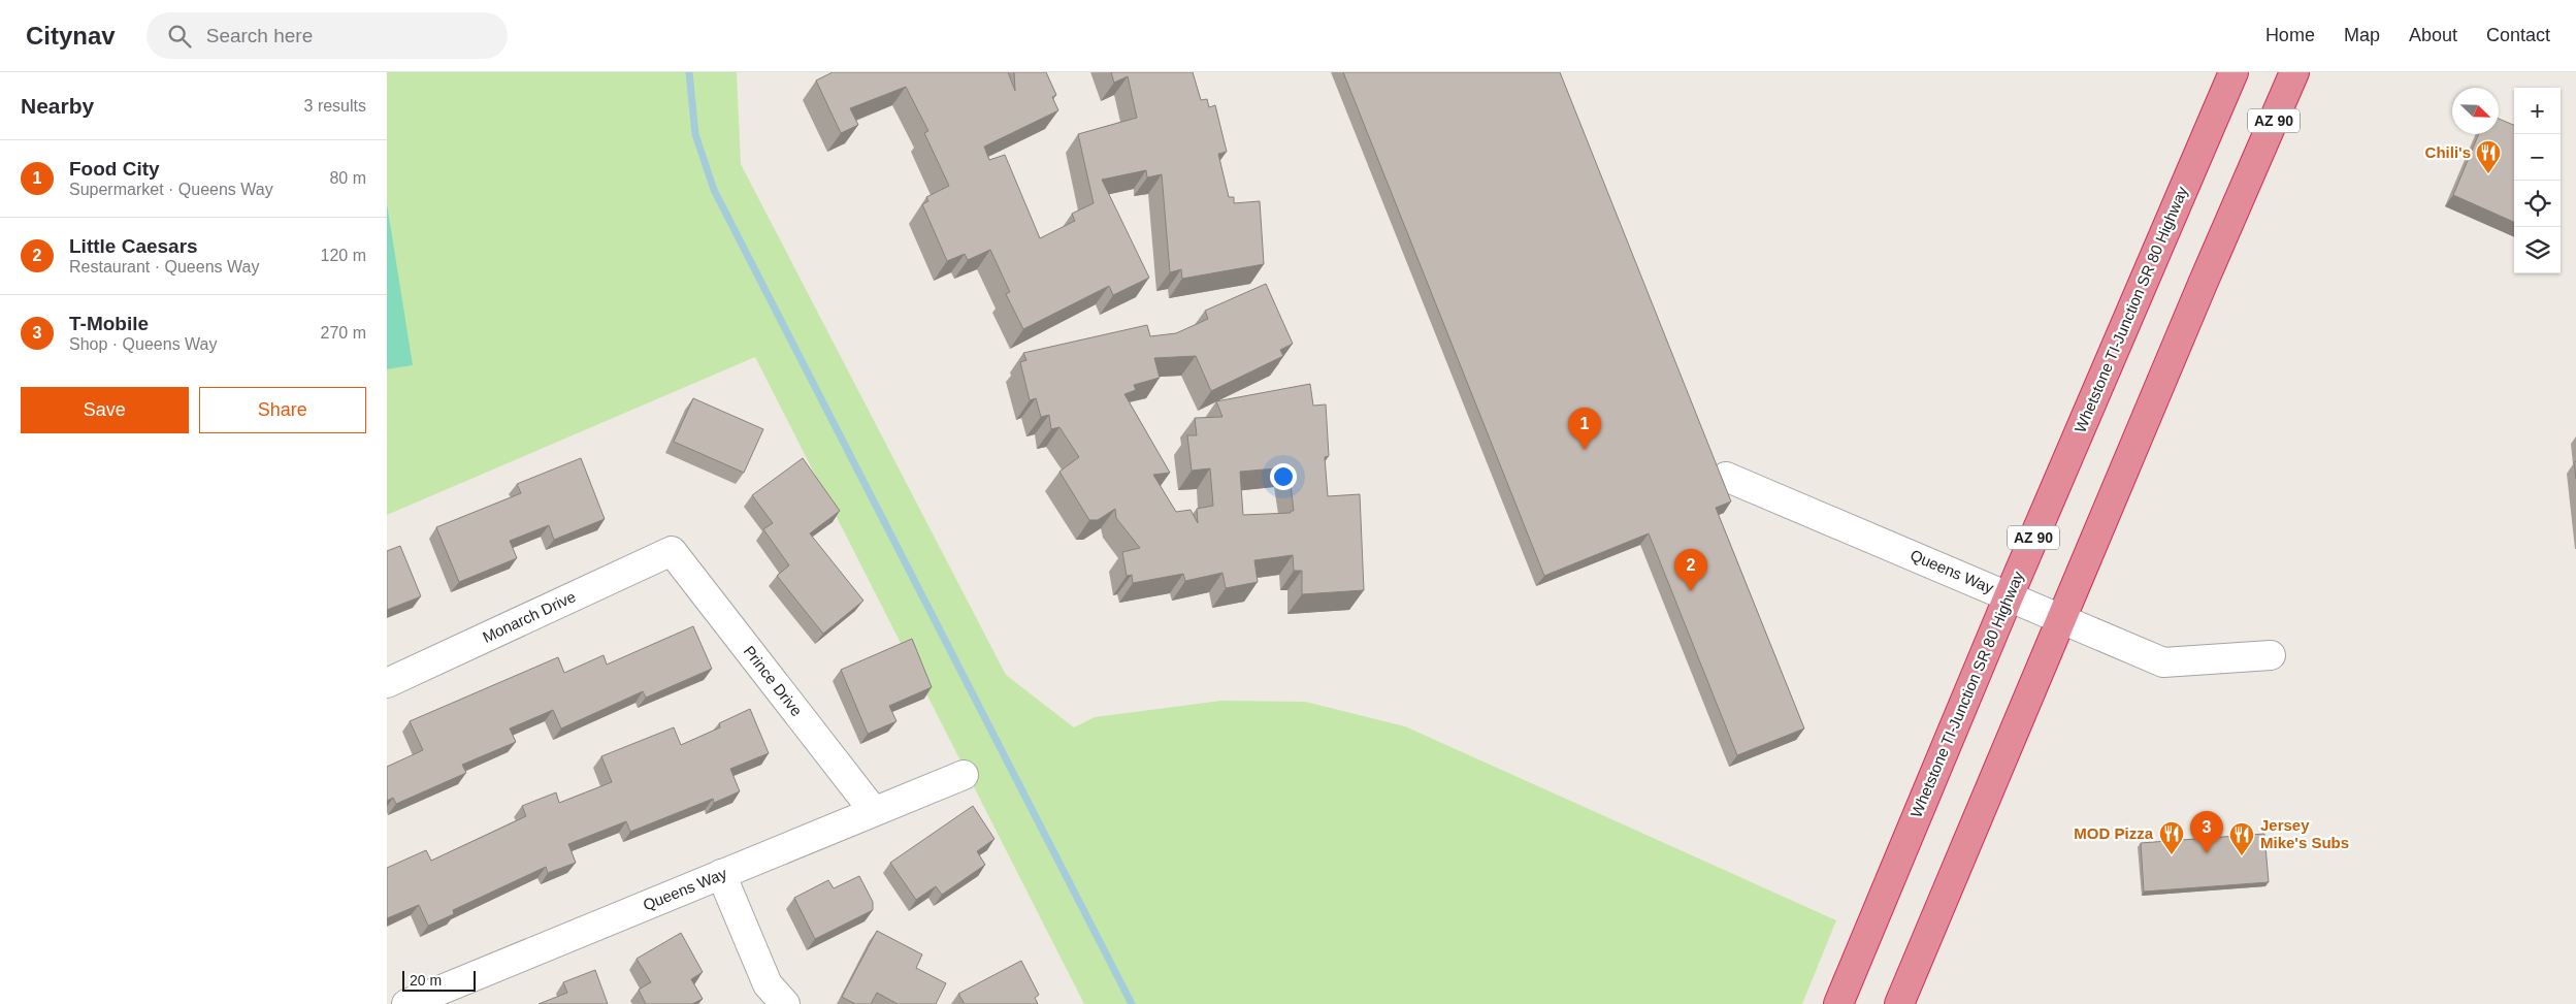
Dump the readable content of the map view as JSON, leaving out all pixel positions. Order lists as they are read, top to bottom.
{
  "streets": {
    "highway": ["AZ 90", "Whetstone TI-Junction SR 80 Highway"],
    "street": ["Queens Way", "Monarch Drive", "Prince Drive"]
  },
  "crossings": [
    ["AZ 90", "Queens Way"],
    ["Whetstone TI-Junction SR 80 Highway", "Queens Way"],
    ["Queens Way", "Prince Drive"],
    ["Monarch Drive", "Prince Drive"]
  ],
  "places": {
    "restaurant": ["Chili's", "MOD Pizza", "Jersey Mike's Subs"]
  },
  "scale_bar": "20 m",
  "north": "bottom right",
  "page": {
    "header": "Citynav",
    "search": "Search here",
    "nav": [
      "Home",
      "Map",
      "About",
      "Contact"
    ],
    "heading": ["Nearby", "3 results"],
    "map_buttons": ["+", "−"],
    "list": [
      {
        "mark": "1",
        "name": "Food City",
        "note": "Supermarket · Queens Way",
        "value": "80 m"
      },
      {
        "mark": "2",
        "name": "Little Caesars",
        "note": "Restaurant · Queens Way",
        "value": "120 m"
      },
      {
        "mark": "3",
        "name": "T-Mobile",
        "note": "Shop · Queens Way",
        "value": "270 m"
      }
    ],
    "buttons": ["Save", "Share"],
    "pins": ["1", "2", "3"],
    "scale": "20 m"
  }
}
